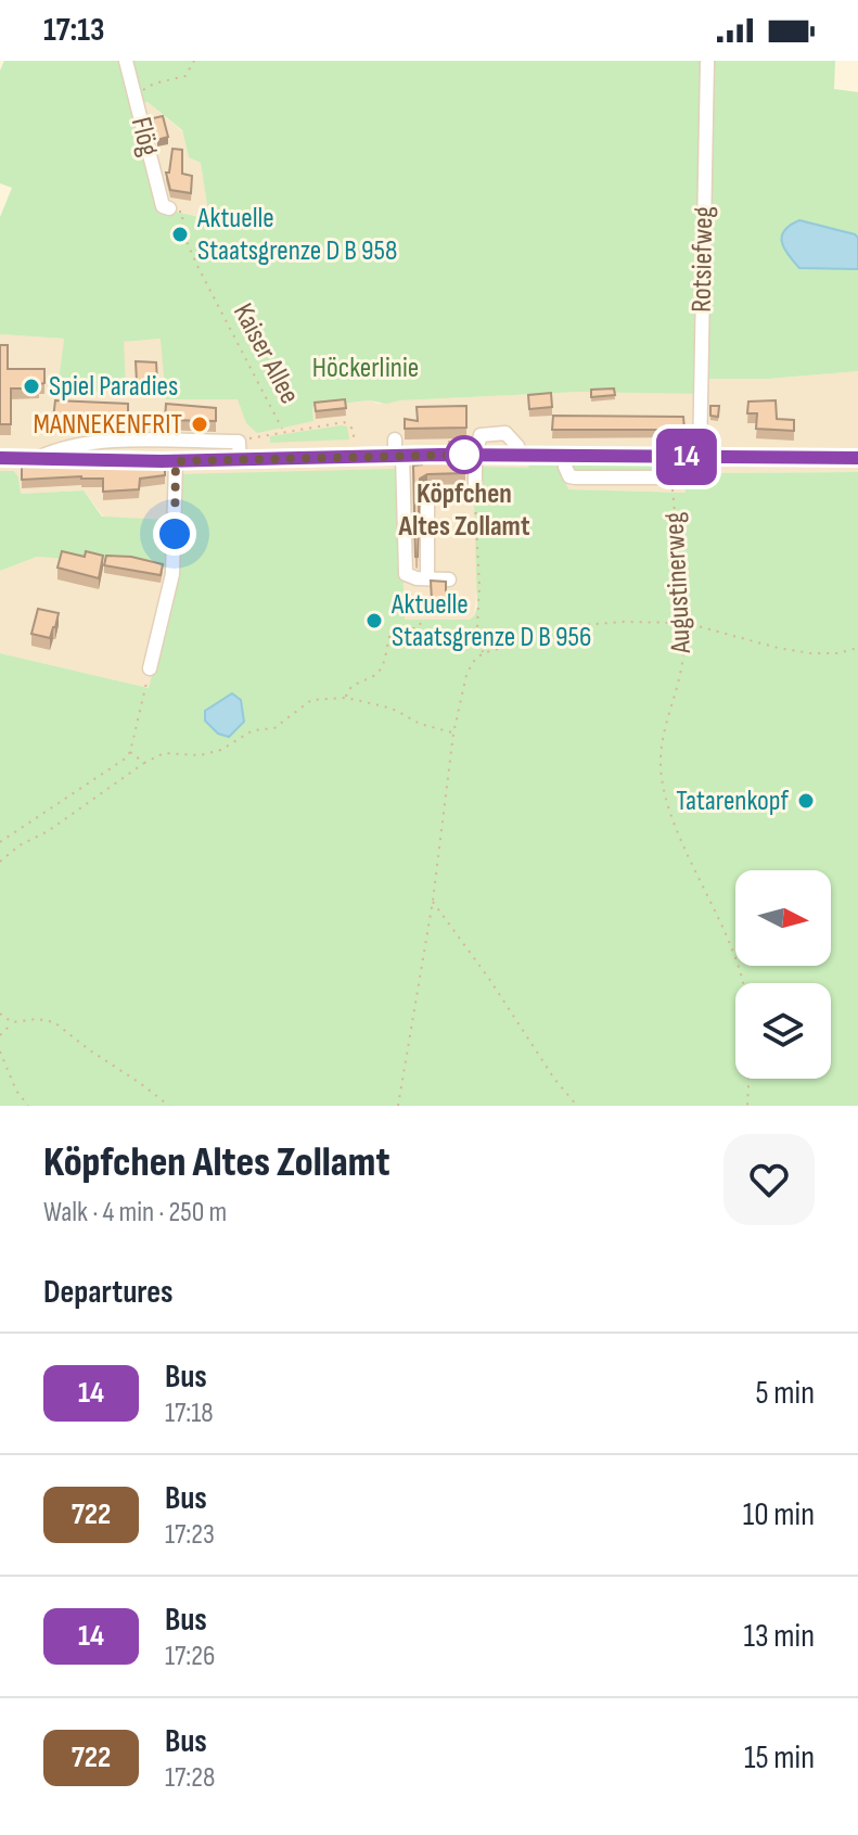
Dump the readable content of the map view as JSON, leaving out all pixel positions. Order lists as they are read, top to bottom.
{
  "streets": {
    "street": ["Flög", "Rotsiefweg", "Augustinerweg"],
    "path": ["Kaiser Allee"]
  },
  "crossings": [
    ["Flög", "Kaiser Allee"]
  ],
  "parks": ["Höckerlinie"],
  "places": [
    "Aktuelle Staatsgrenze D B 958",
    "Spiel Paradies",
    "MANNEKENFRIT",
    "Köpfchen Altes Zollamt",
    "Aktuelle Staatsgrenze D B 956",
    "Tatarenkopf"
  ],
  "lines": ["bus line 14"],
  "north": "right",
  "page": {
    "status": "17:13",
    "on_map": "14",
    "heading": [
      ["Köpfchen Altes Zollamt", "Walk · 4 min · 250 m"],
      "Departures"
    ],
    "list": [
      {
        "mark": "14",
        "name": "Bus",
        "note": "17:18",
        "value": "5 min"
      },
      {
        "mark": "722",
        "name": "Bus",
        "note": "17:23",
        "value": "10 min"
      },
      {
        "mark": "14",
        "name": "Bus",
        "note": "17:26",
        "value": "13 min"
      },
      {
        "mark": "722",
        "name": "Bus",
        "note": "17:28",
        "value": "15 min"
      }
    ]
  }
}
